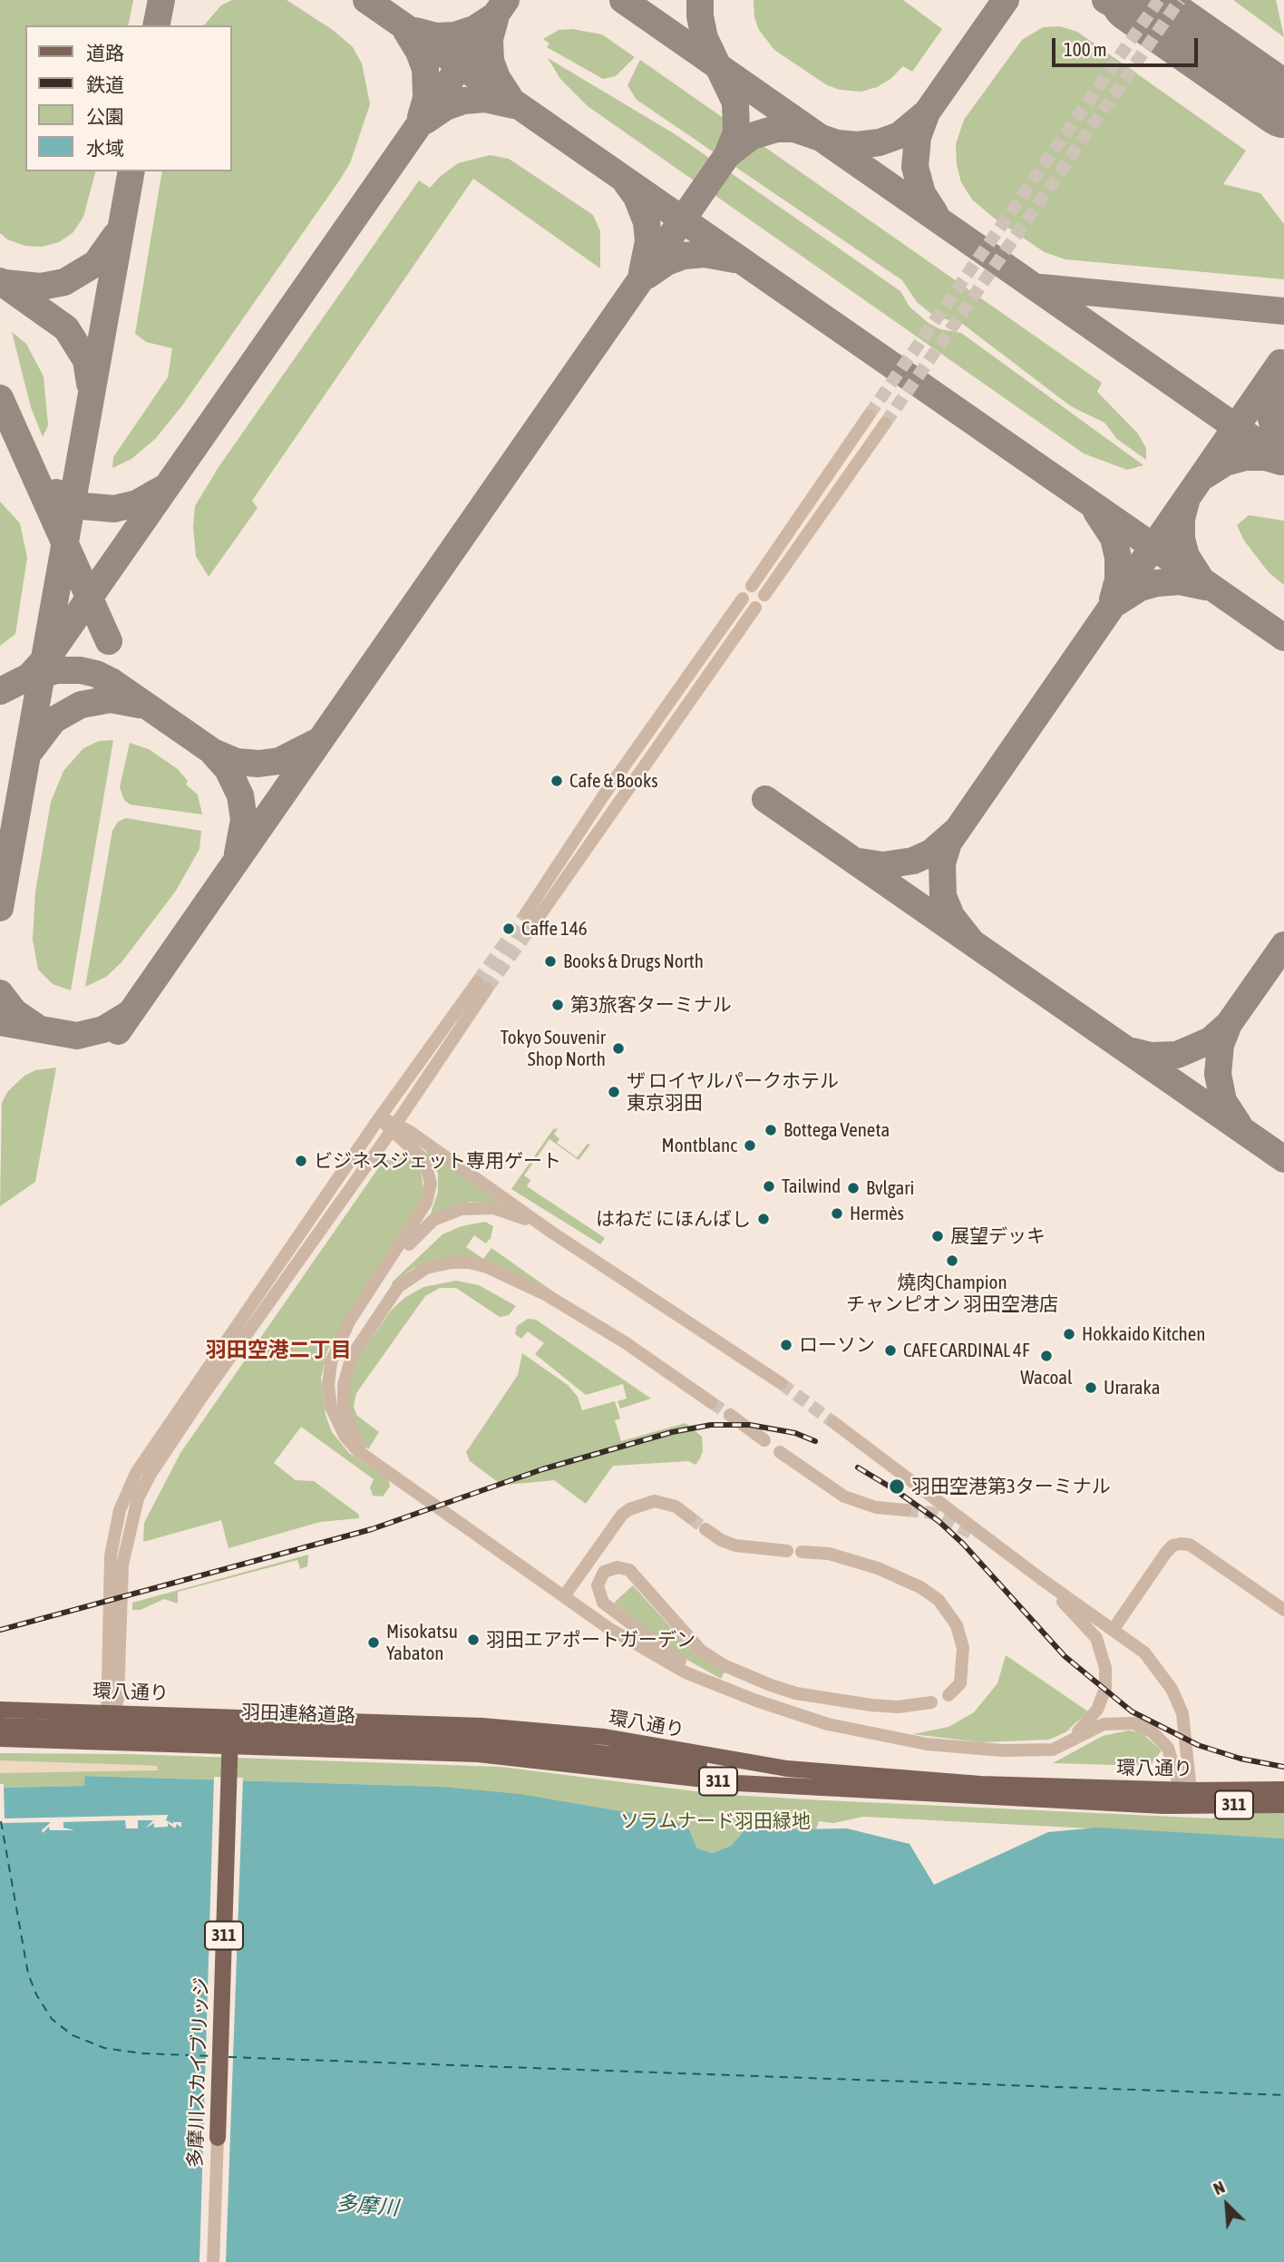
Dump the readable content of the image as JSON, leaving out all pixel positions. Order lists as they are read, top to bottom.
{
  "streets": {
    "main road": [
      "環八通り",
      "羽田連絡道路",
      "311",
      "多摩川スカイブリッジ"
    ]
  },
  "crossings": [
    ["環八通り", "311"],
    ["羽田連絡道路", "多摩川スカイブリッジ"]
  ],
  "districts": ["羽田空港二丁目"],
  "water": ["多摩川"],
  "parks": ["ソラムナード羽田緑地"],
  "places": [
    "Cafe & Books",
    "Caffe 146",
    "Books & Drugs North",
    "第3旅客ターミナル",
    "Tokyo Souvenir Shop North",
    "ザ ロイヤルパークホテル 東京羽田",
    "Bottega Veneta",
    "Montblanc",
    "ビジネスジェット専用ゲート",
    "Tailwind",
    "Bvlgari",
    "Hermès",
    "はねだ にほんばし",
    "展望デッキ",
    "燒肉Champion チャンピオン 羽田空港店",
    "Hokkaido Kitchen",
    "ローソン",
    "CAFE CARDINAL 4F",
    "Wacoal",
    "Uraraka",
    "羽田空港第3ターミナル",
    "羽田エアポートガーデン",
    "Misokatsu Yabaton"
  ],
  "legend": [
    "道路",
    "鉄道",
    "公園",
    "水域"
  ],
  "scale_bar": "100 m",
  "north": "top left"
}
